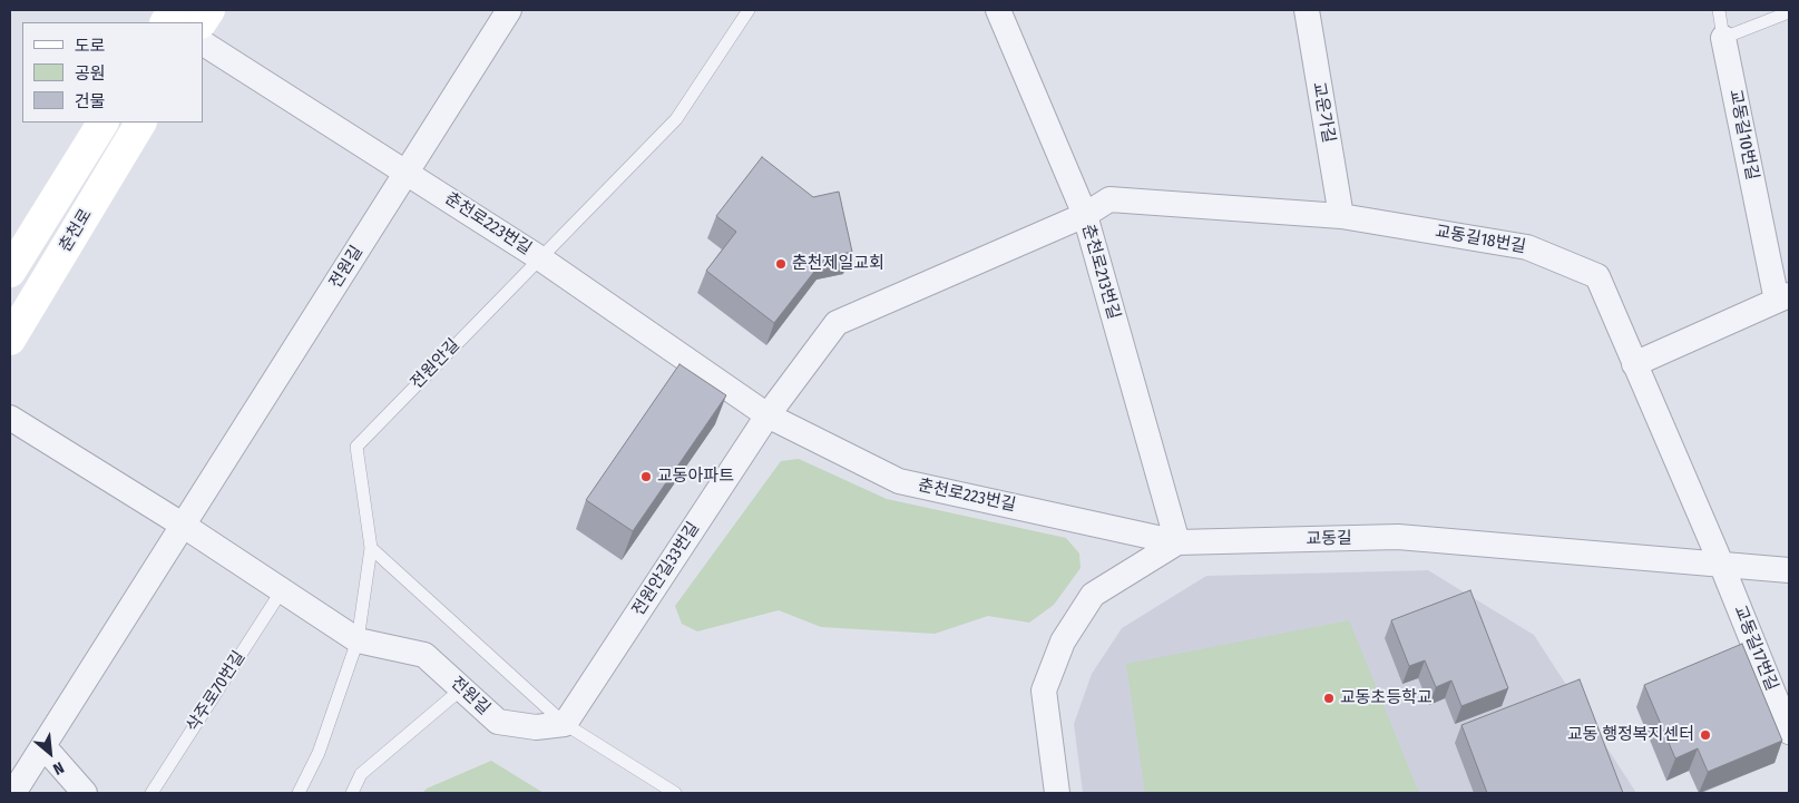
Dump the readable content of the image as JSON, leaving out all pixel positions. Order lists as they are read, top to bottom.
{
  "streets": {
    "street": [
      "교운가길",
      "교동길10번길",
      "춘천로223번길",
      "춘천로",
      "교동길18번길",
      "전원길",
      "춘천로213번길",
      "교동길",
      "전원안길33번길",
      "교동길17번길"
    ],
    "lane": ["전원안길", "삭주로70번길"]
  },
  "crossings": [
    ["교운가길", "교동길18번길"],
    ["교동길10번길", "교동길18번길"],
    ["춘천로223번길", "전원길"],
    ["춘천로223번길", "춘천로213번길"],
    ["춘천로223번길", "전원안길"],
    ["춘천로223번길", "교동길"],
    ["춘천로223번길", "전원안길33번길"],
    ["교동길18번길", "춘천로213번길"],
    ["교동길18번길", "교동길"],
    ["교동길18번길", "교동길17번길"],
    ["전원길", "전원안길"],
    ["전원길", "전원안길33번길"],
    ["전원길", "삭주로70번길"],
    ["춘천로213번길", "교동길"],
    ["교동길", "교동길17번길"]
  ],
  "places": [
    "춘천제일교회",
    "교동아파트",
    "교동초등학교",
    "교동 행정복지센터"
  ],
  "legend": ["도로", "공원", "건물"],
  "north": "bottom right"
}
